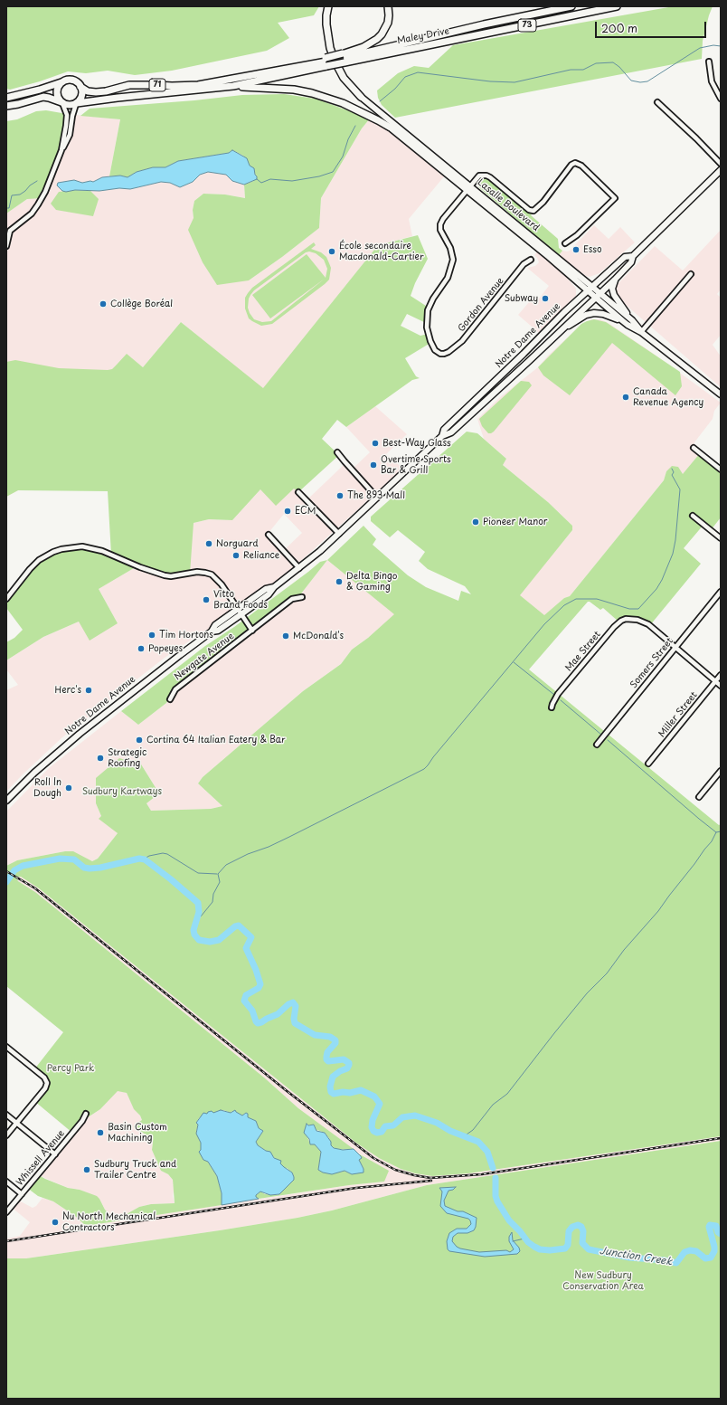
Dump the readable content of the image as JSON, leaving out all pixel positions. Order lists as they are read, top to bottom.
{
  "streets": {
    "highway": ["73", "Maley Drive", "71"],
    "main road": ["Lasalle Boulevard", "Notre Dame Avenue"],
    "street": [
      "Gordon Avenue",
      "Mae Street",
      "Newgate Avenue",
      "Somers Street",
      "Miller Street",
      "Whissell Avenue"
    ]
  },
  "crossings": [
    ["Maley Drive", "71"],
    ["Lasalle Boulevard", "Gordon Avenue"],
    ["Lasalle Boulevard", "Notre Dame Avenue"],
    ["Mae Street", "Somers Street"]
  ],
  "water": ["Junction Creek"],
  "parks": ["Sudbury Kartways", "Percy Park", "New Sudbury Conservation Area"],
  "places": [
    "Esso",
    "École secondaire Macdonald-Cartier",
    "Subway",
    "Collège Boréal",
    "Canada Revenue Agency",
    "Best-Way Glass",
    "Overtime Sports Bar & Grill",
    "The 893 Mall",
    "ECM",
    "Pioneer Manor",
    "Norguard",
    "Reliance",
    "Delta Bingo & Gaming",
    "Vitto Brand Foods",
    "Tim Hortons",
    "McDonald's",
    "Popeyes",
    "Herc's",
    "Cortina 64 Italian Eatery & Bar",
    "Strategic Roofing",
    "Roll In Dough",
    "Basin Custom Machining",
    "Sudbury Truck and Trailer Centre",
    "Nu North Mechanical Contractors"
  ],
  "scale_bar": "200 m"
}
